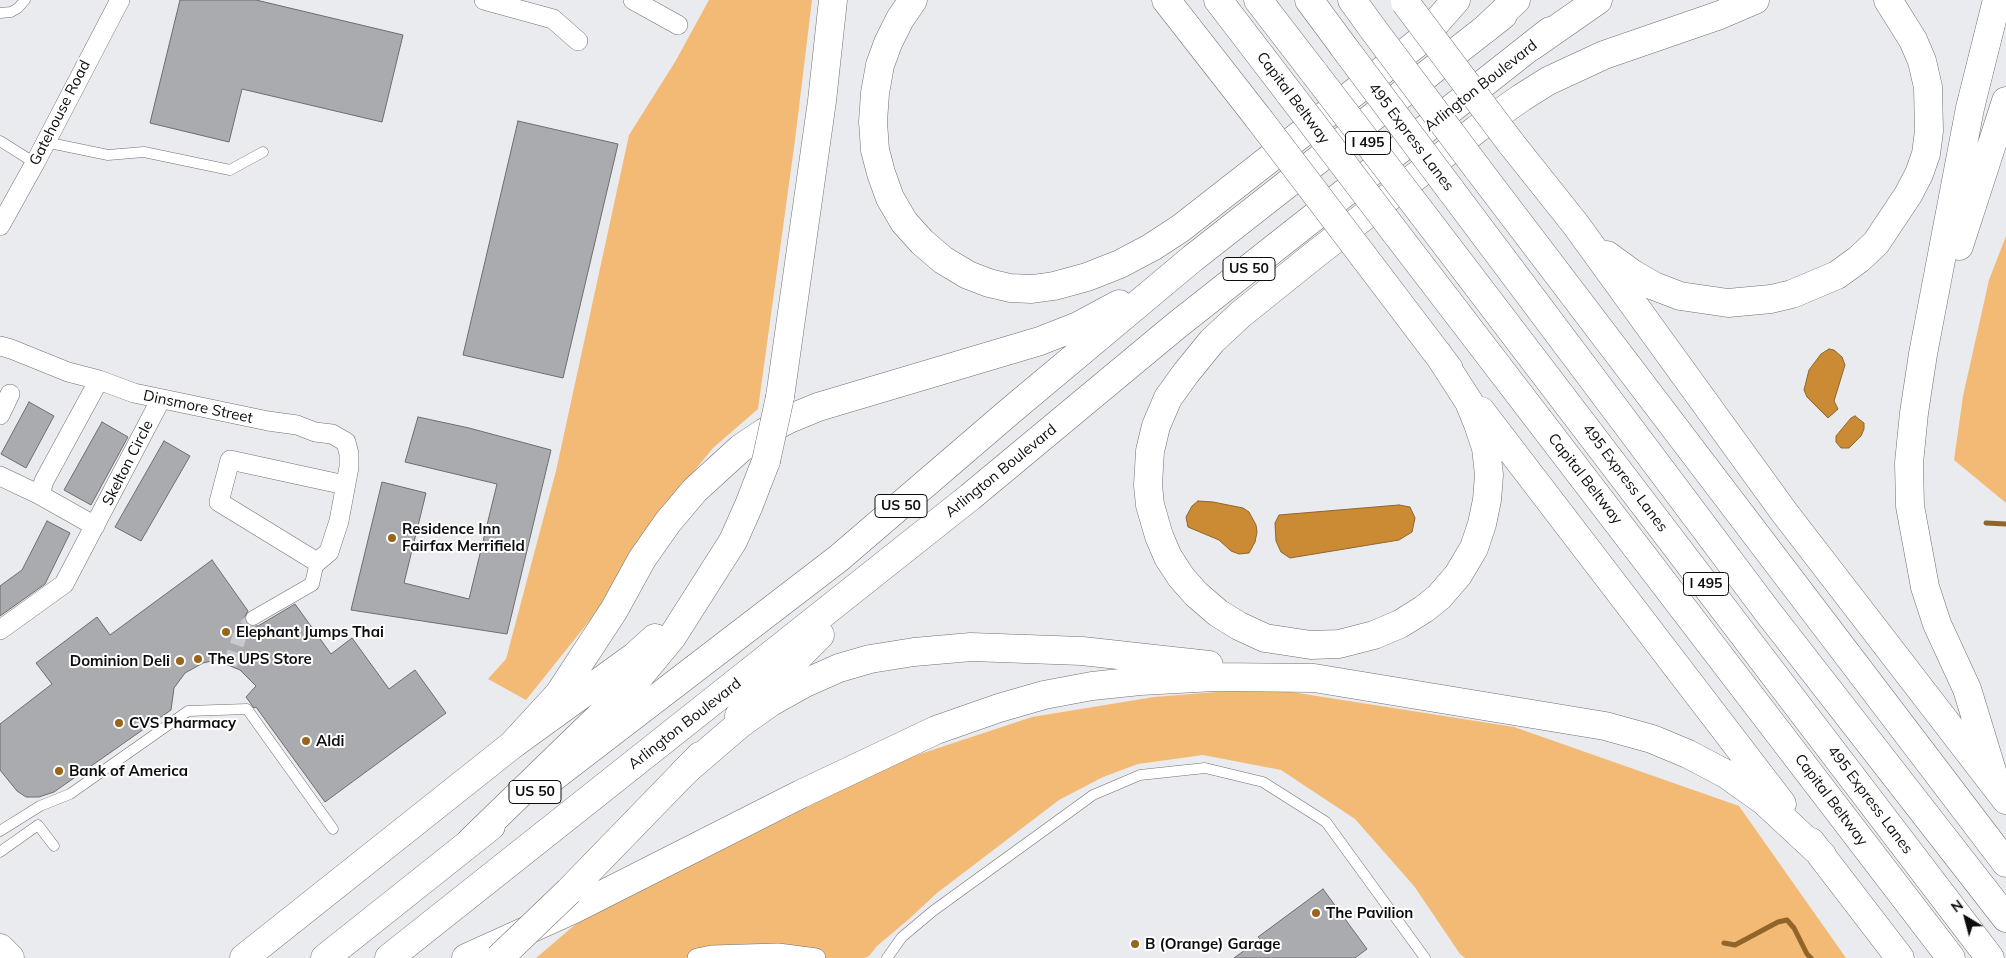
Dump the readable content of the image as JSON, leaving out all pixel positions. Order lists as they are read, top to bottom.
{
  "streets": {
    "main road": [
      "Arlington Boulevard",
      "Capital Beltway",
      "495 Express Lanes",
      "I 495",
      "US 50"
    ],
    "street": ["Gatehouse Road", "Dinsmore Street", "Skelton Circle"]
  },
  "crossings": [
    ["Dinsmore Street", "Skelton Circle"]
  ],
  "places": [
    "Residence Inn Fairfax Merrifield",
    "Elephant Jumps Thai",
    "The UPS Store",
    "Dominion Deli",
    "CVS Pharmacy",
    "Aldi",
    "Bank of America",
    "The Pavilion",
    "B (Orange) Garage"
  ],
  "north": "top left"
}
